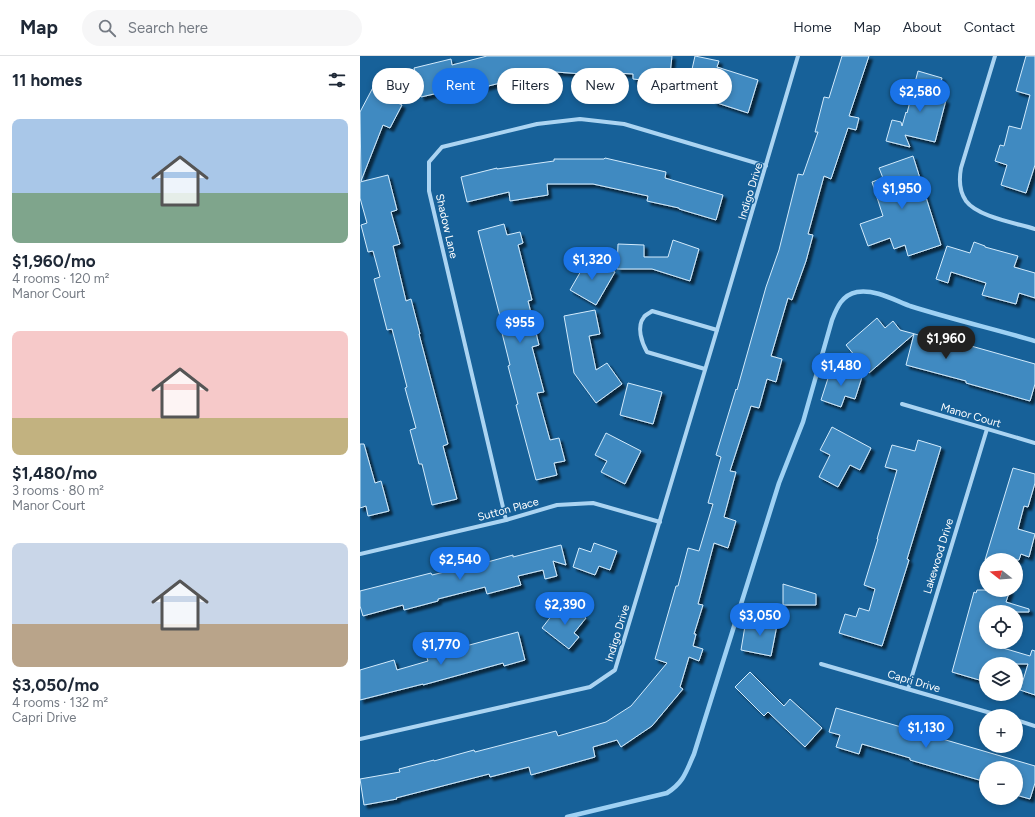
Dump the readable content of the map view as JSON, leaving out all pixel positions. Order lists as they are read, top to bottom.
{
  "streets": {
    "street": [
      "Indigo Drive",
      "Shadow Lane",
      "Manor Court",
      "Sutton Place",
      "Lakewood Drive",
      "Capri Drive"
    ]
  },
  "crossings": [
    ["Indigo Drive", "Shadow Lane"],
    ["Indigo Drive", "Sutton Place"],
    ["Shadow Lane", "Sutton Place"],
    ["Manor Court", "Lakewood Drive"],
    ["Lakewood Drive", "Capri Drive"]
  ],
  "north": "left",
  "page": {
    "header": "Map",
    "search": "Search here",
    "nav": [
      "Home",
      "Map",
      "About",
      "Contact"
    ],
    "heading": "11 homes",
    "chip": [
      "Buy",
      "Rent",
      "Filters",
      "New",
      "Apartment"
    ],
    "price": [
      "$2,580",
      "$1,950",
      "$1,320",
      "$955",
      "$1,960",
      "$1,480",
      "$2,540",
      "$2,390",
      "$3,050",
      "$1,770",
      "$1,130"
    ],
    "list": [
      {
        "name": "$1,960/mo",
        "note": "4 rooms · 120 m² · Manor Court"
      },
      {
        "name": "$1,480/mo",
        "note": "3 rooms · 80 m² · Manor Court"
      },
      {
        "name": "$3,050/mo",
        "note": "4 rooms · 132 m² · Capri Drive"
      }
    ],
    "map_buttons": ["+", "−"]
  }
}
